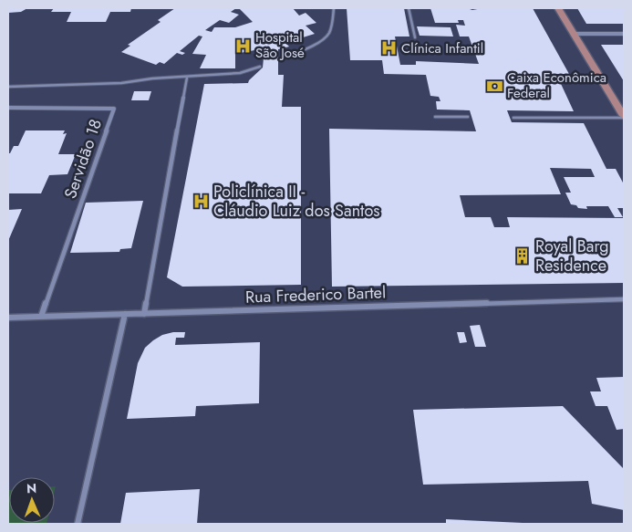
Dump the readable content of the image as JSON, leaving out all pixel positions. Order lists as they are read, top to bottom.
{
  "streets": {
    "street": ["Servidão 18", "Rua Frederico Bartel"]
  },
  "crossings": [
    ["Servidão 18", "Rua Frederico Bartel"]
  ],
  "places": {
    "hospital": ["Hospital São José", "Clínica Infantil", "Policlínica II - Cláudio Luiz dos Santos"],
    "bank": ["Caixa Econômica Federal"],
    "building": ["Royal Barg Residence"]
  },
  "north": "top"
}
